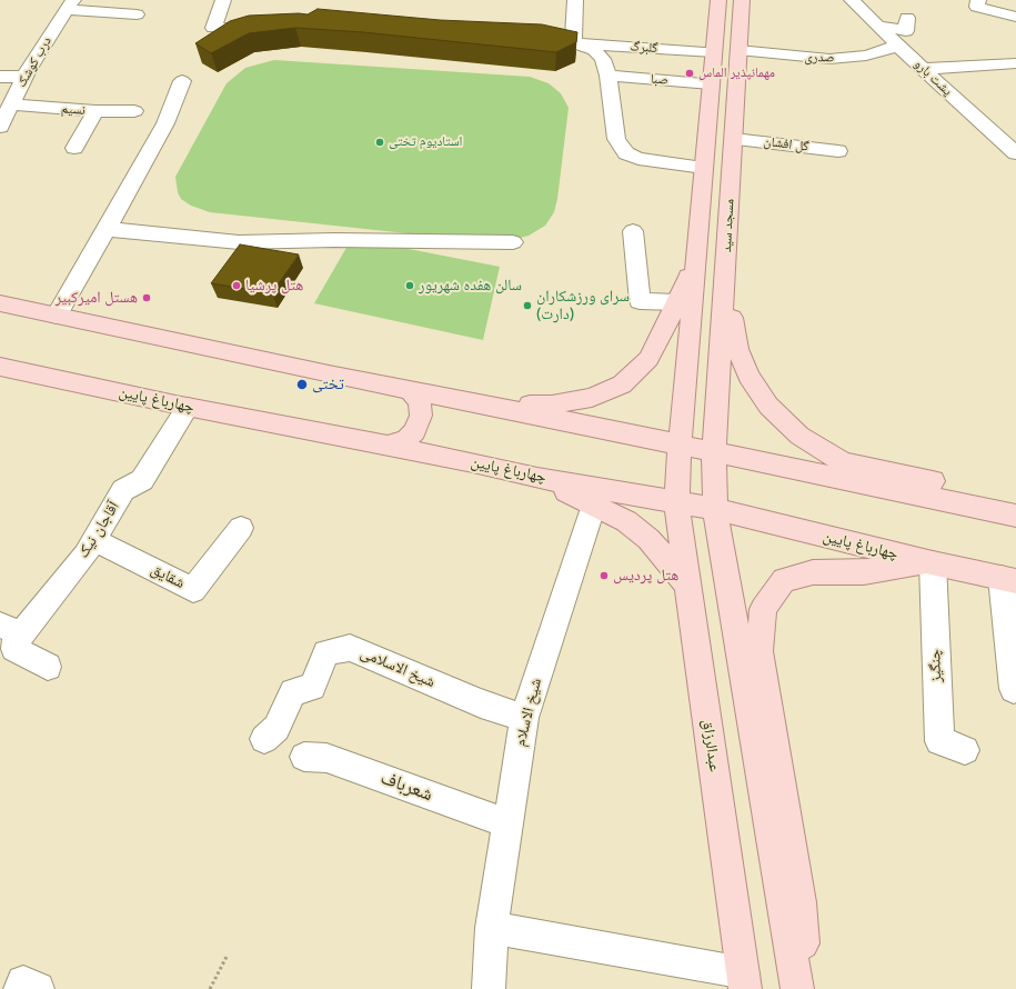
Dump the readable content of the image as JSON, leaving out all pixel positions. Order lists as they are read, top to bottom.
{
  "streets": {
    "main road": ["مسجد سید", "چهارباغ پایین", "عبدالرزاق"],
    "street": [
      "گلبرگ",
      "صدری",
      "درب کوشک",
      "پشت بارو",
      "صبا",
      "نسیم",
      "گل افشان",
      "آقاجان نیک",
      "شقایق",
      "چنگیز",
      "شیخ الاسلامی",
      "شیخ الاسلام",
      "شعرباف"
    ]
  },
  "crossings": [
    ["گلبرگ", "مسجد سید"],
    ["صدری", "پشت بارو"],
    ["صدری", "مسجد سید"],
    ["درب کوشک", "نسیم"],
    ["صبا", "مسجد سید"],
    ["گل افشان", "مسجد سید"],
    ["مسجد سید", "چهارباغ پایین"],
    ["مسجد سید", "عبدالرزاق"],
    ["چهارباغ پایین", "آقاجان نیک"],
    ["چهارباغ پایین", "چنگیز"],
    ["چهارباغ پایین", "عبدالرزاق"],
    ["آقاجان نیک", "شقایق"],
    ["شیخ الاسلامی", "شیخ الاسلام"],
    ["شیخ الاسلام", "شعرباف"]
  ],
  "places": [
    "مهمانپذیر الماس",
    "استادیوم تختی",
    "هتل پرشیا",
    "سالن هفده شهریور",
    "هستل امیرکبیر",
    "سرای ورزشکاران (دارت)",
    "تختی",
    "هتل پردیس"
  ]
}
